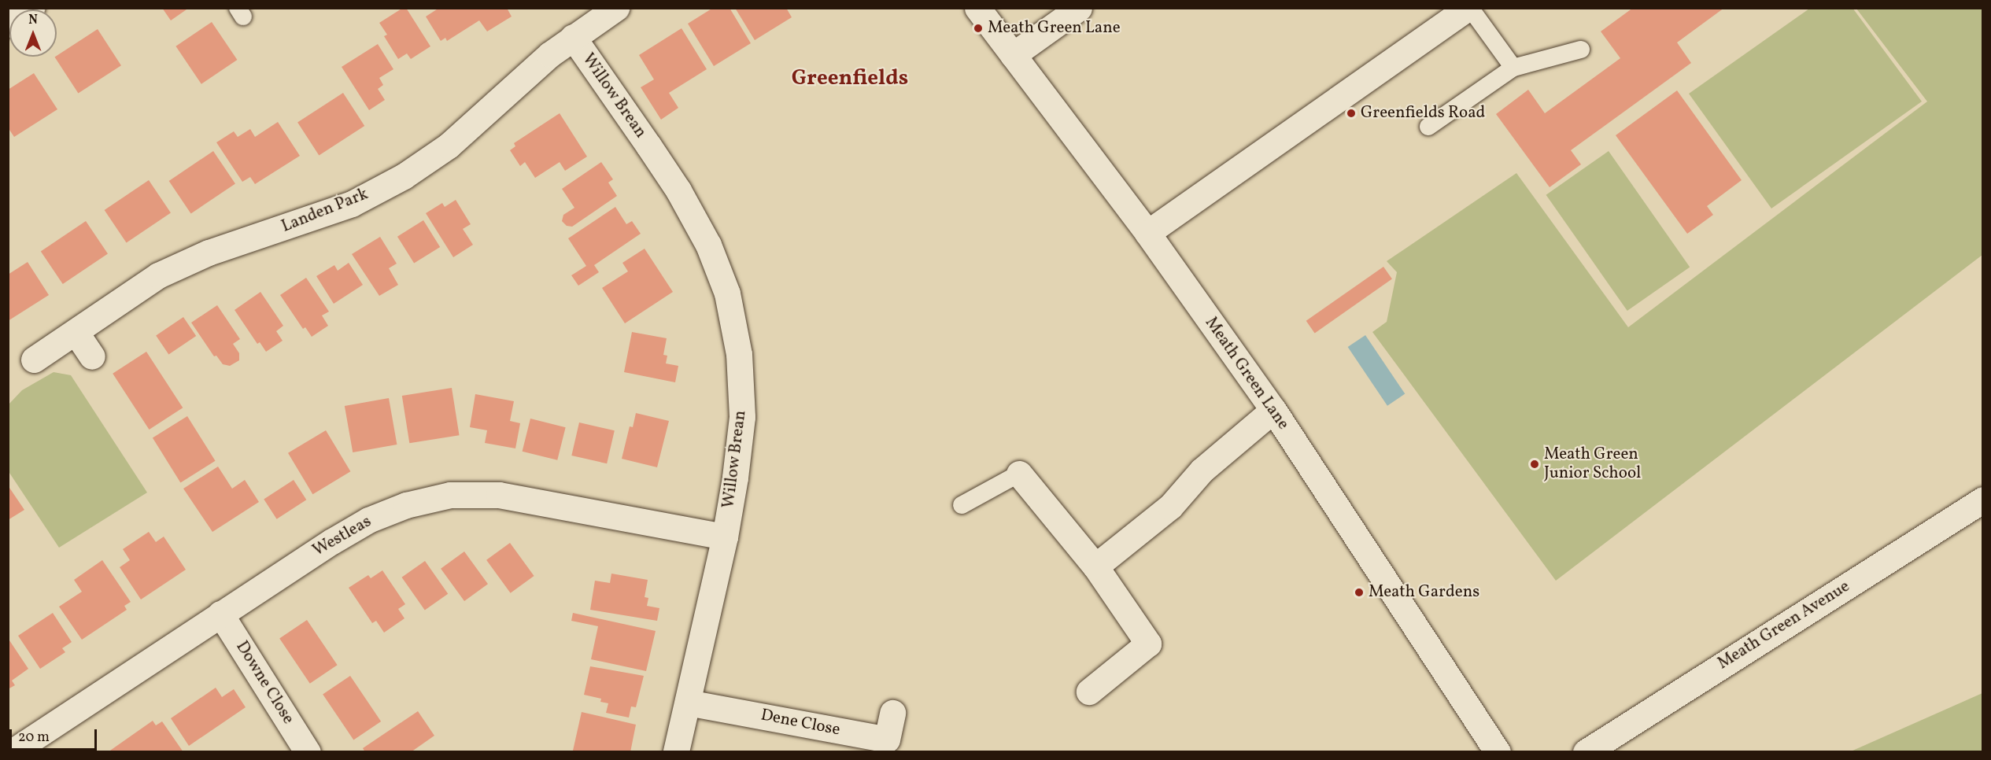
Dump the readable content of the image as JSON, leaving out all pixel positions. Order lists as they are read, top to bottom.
{
  "streets": {
    "street": [
      "Willow Brean",
      "Landen Park",
      "Meath Green Lane",
      "Westleas",
      "Meath Green Avenue",
      "Downe Close",
      "Dene Close"
    ]
  },
  "crossings": [
    ["Willow Brean", "Landen Park"],
    ["Willow Brean", "Westleas"],
    ["Willow Brean", "Dene Close"],
    ["Westleas", "Downe Close"]
  ],
  "districts": ["Greenfields"],
  "places": [
    "Meath Green Lane",
    "Greenfields Road",
    "Meath Green Junior School",
    "Meath Gardens"
  ],
  "scale_bar": "20 m",
  "north": "top"
}
